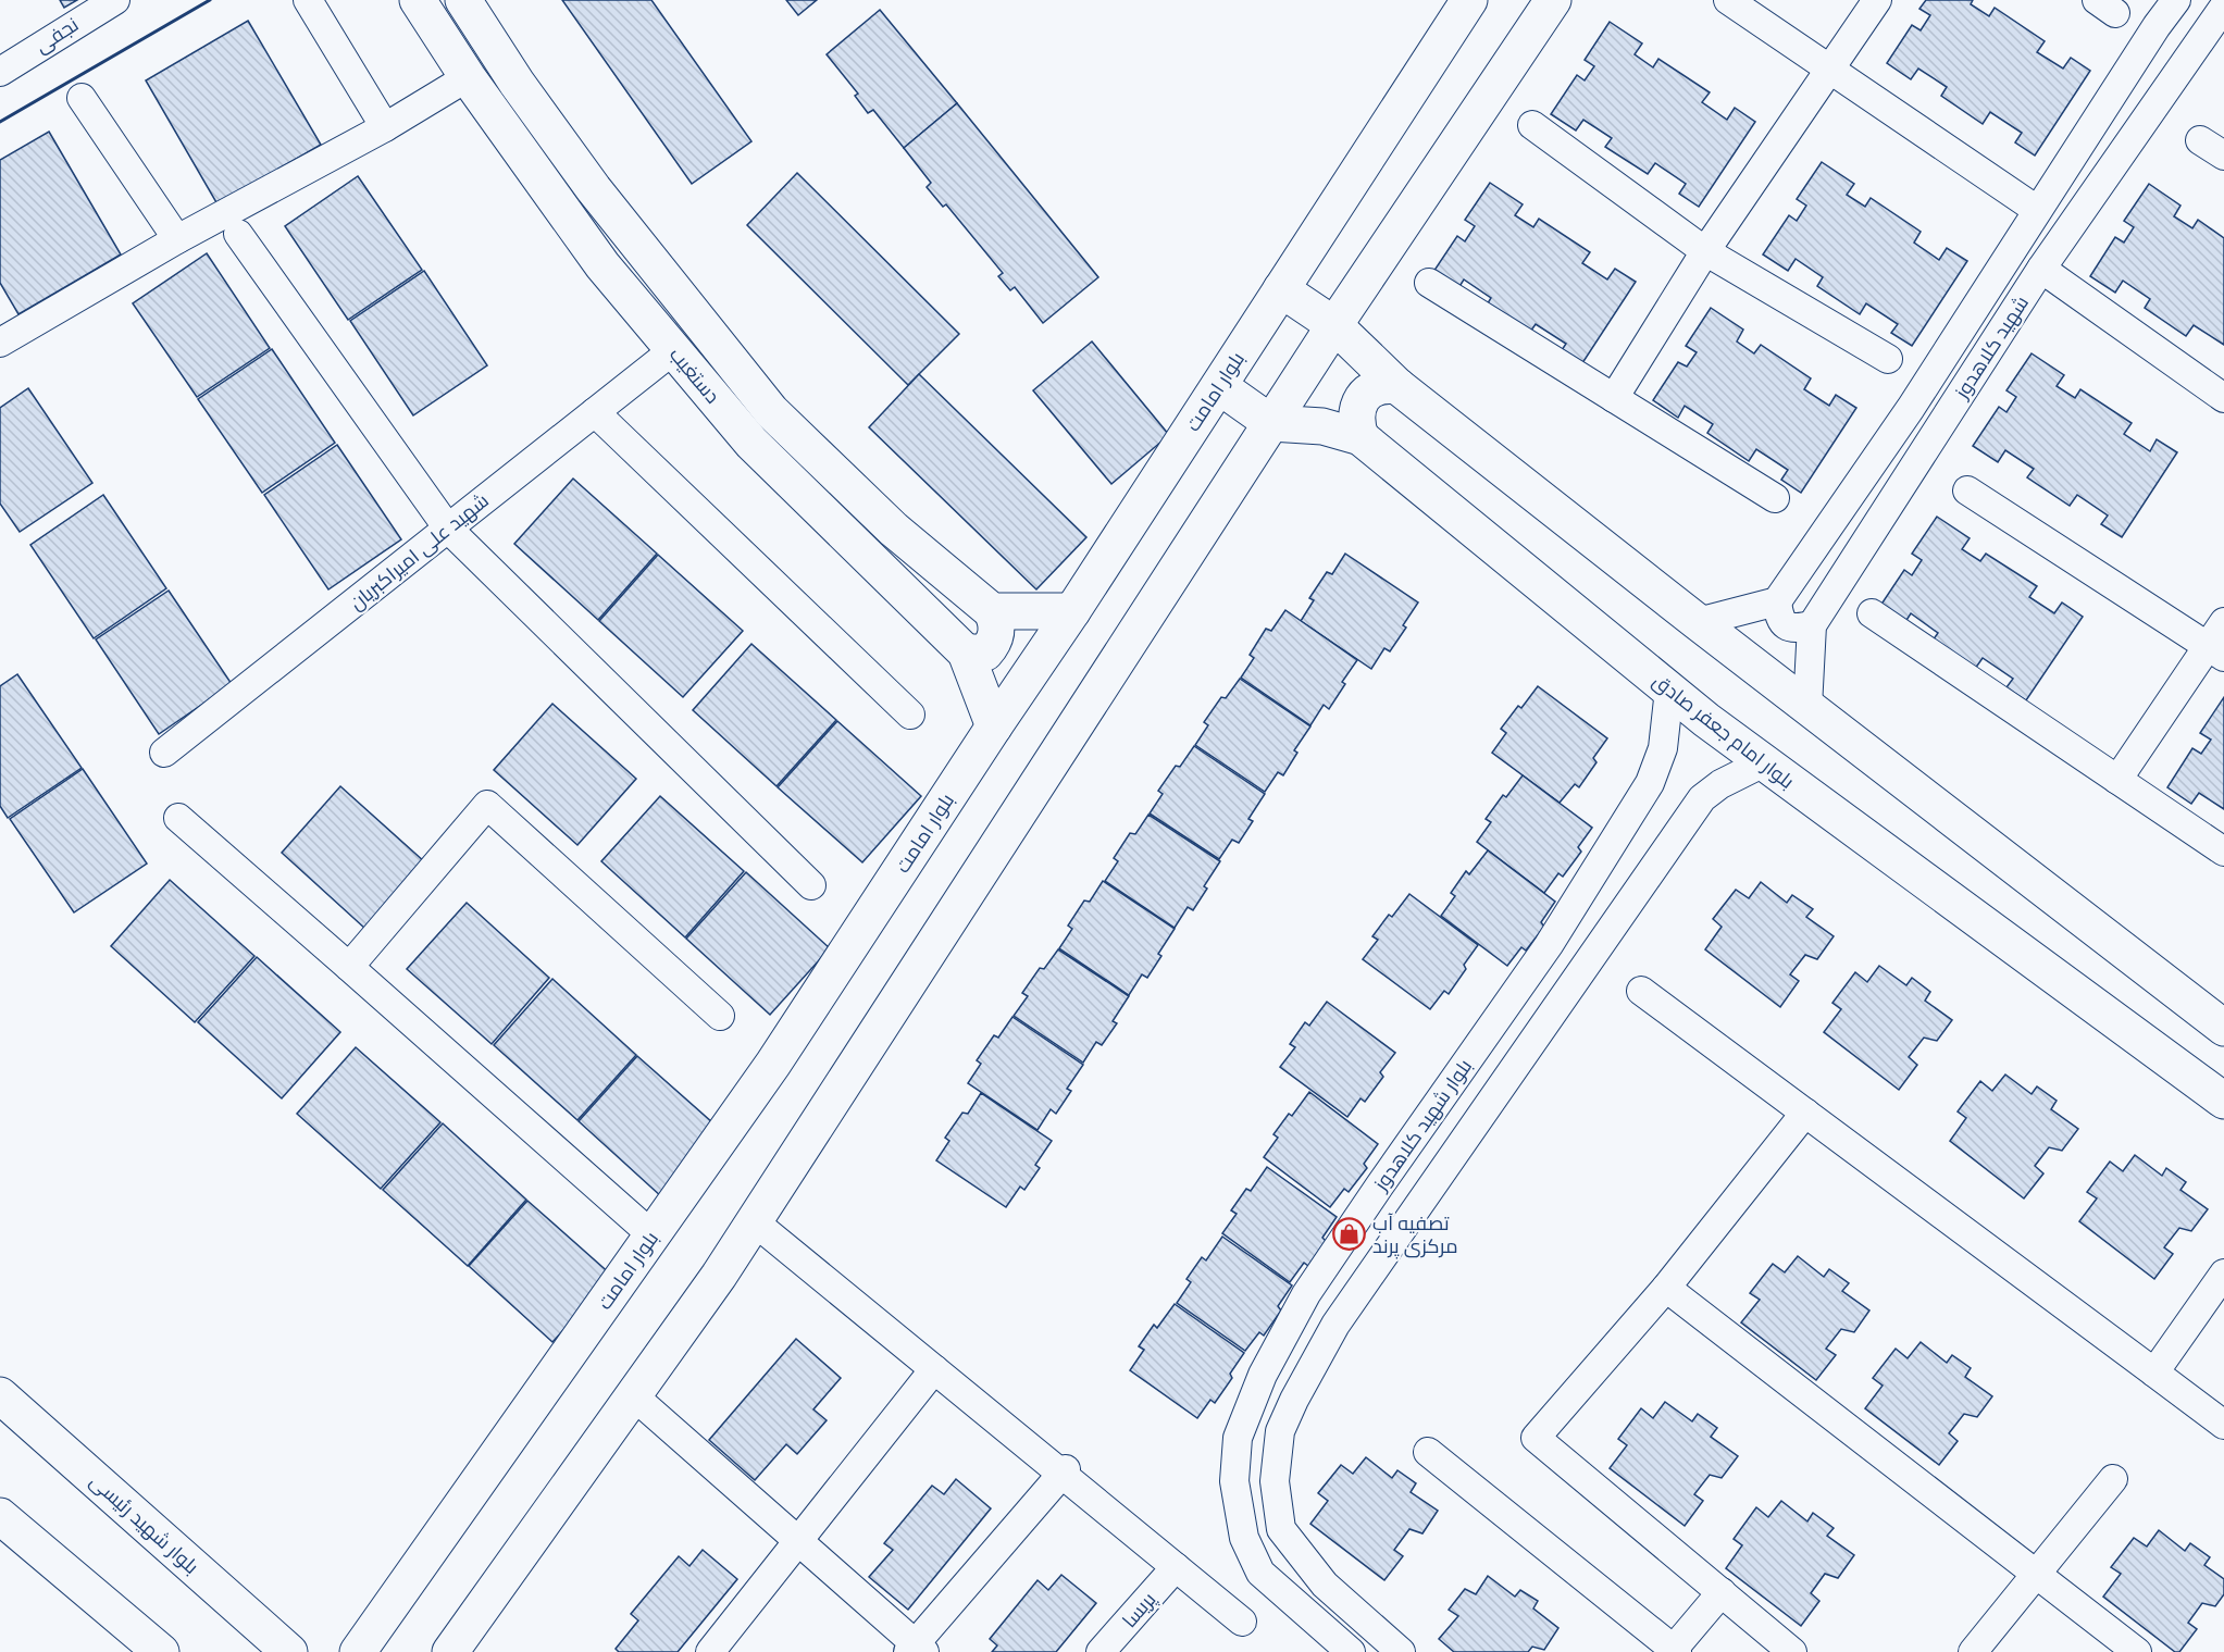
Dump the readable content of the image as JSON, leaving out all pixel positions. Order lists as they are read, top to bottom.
{
  "streets": {
    "street": [
      "نجفی",
      "شهید کلاهدوز",
      "دستغیب",
      "بلوار امامت",
      "شهید علی امیراکبریان",
      "بلوار امام جعفر صادق",
      "بلوار شهید کلاهدوز",
      "بلوار شهید رئیسی",
      "پریسا"
    ]
  },
  "crossings": [
    ["دستغیب", "بلوار امامت"],
    ["دستغیب", "شهید علی امیراکبریان"],
    ["بلوار امام جعفر صادق", "بلوار شهید کلاهدوز"]
  ],
  "places": {
    "shop": ["تصفیه آب مرکزی پرند"]
  }
}
